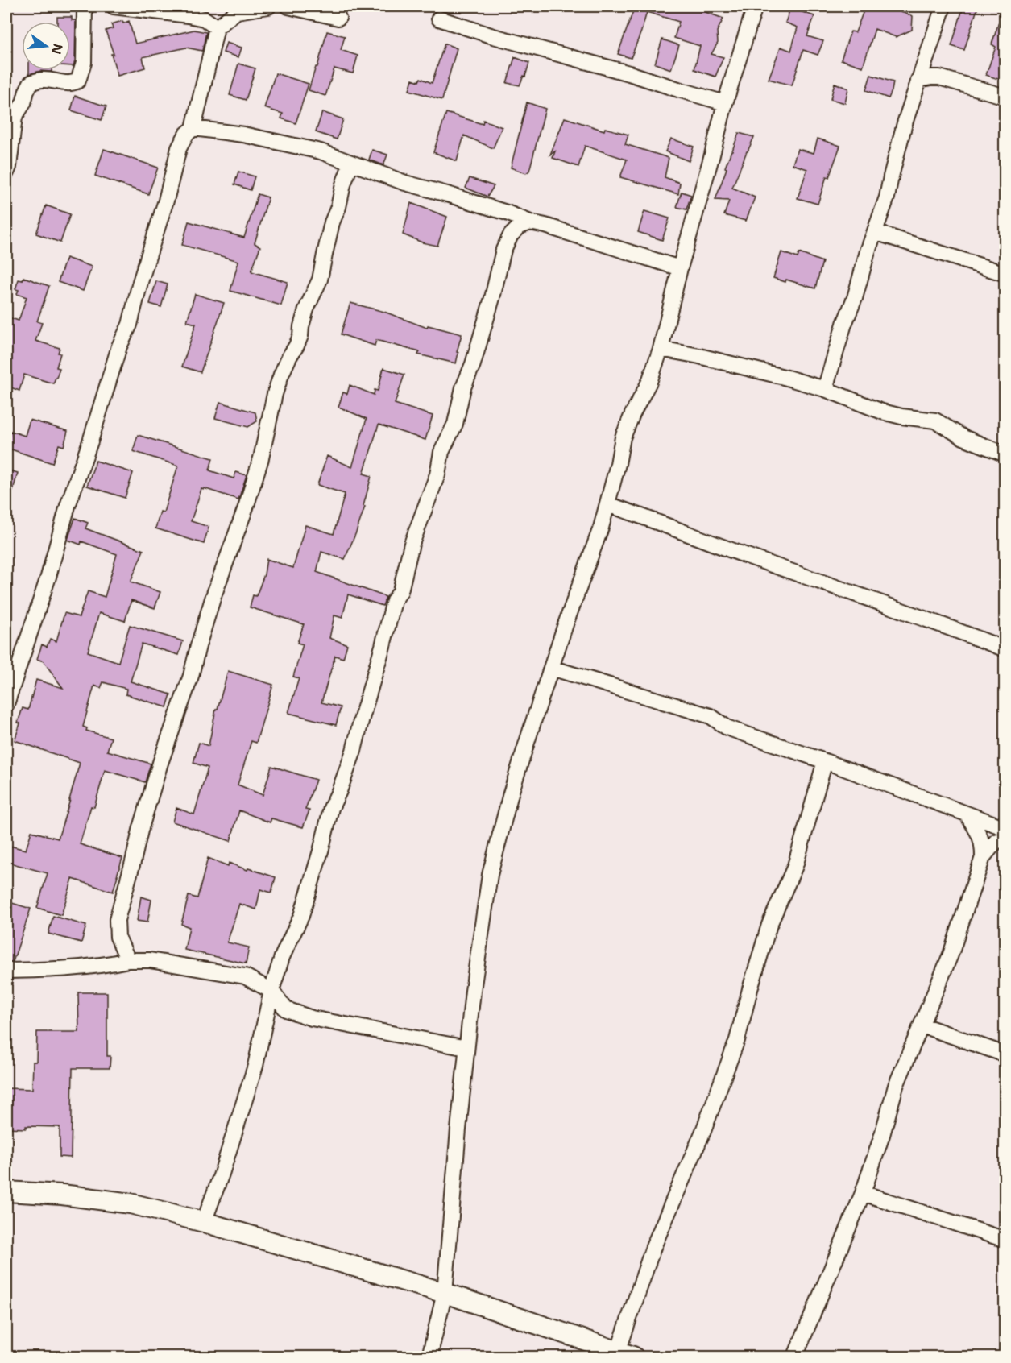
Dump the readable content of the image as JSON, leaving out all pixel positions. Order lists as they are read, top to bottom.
{
  "north": "right"
}
